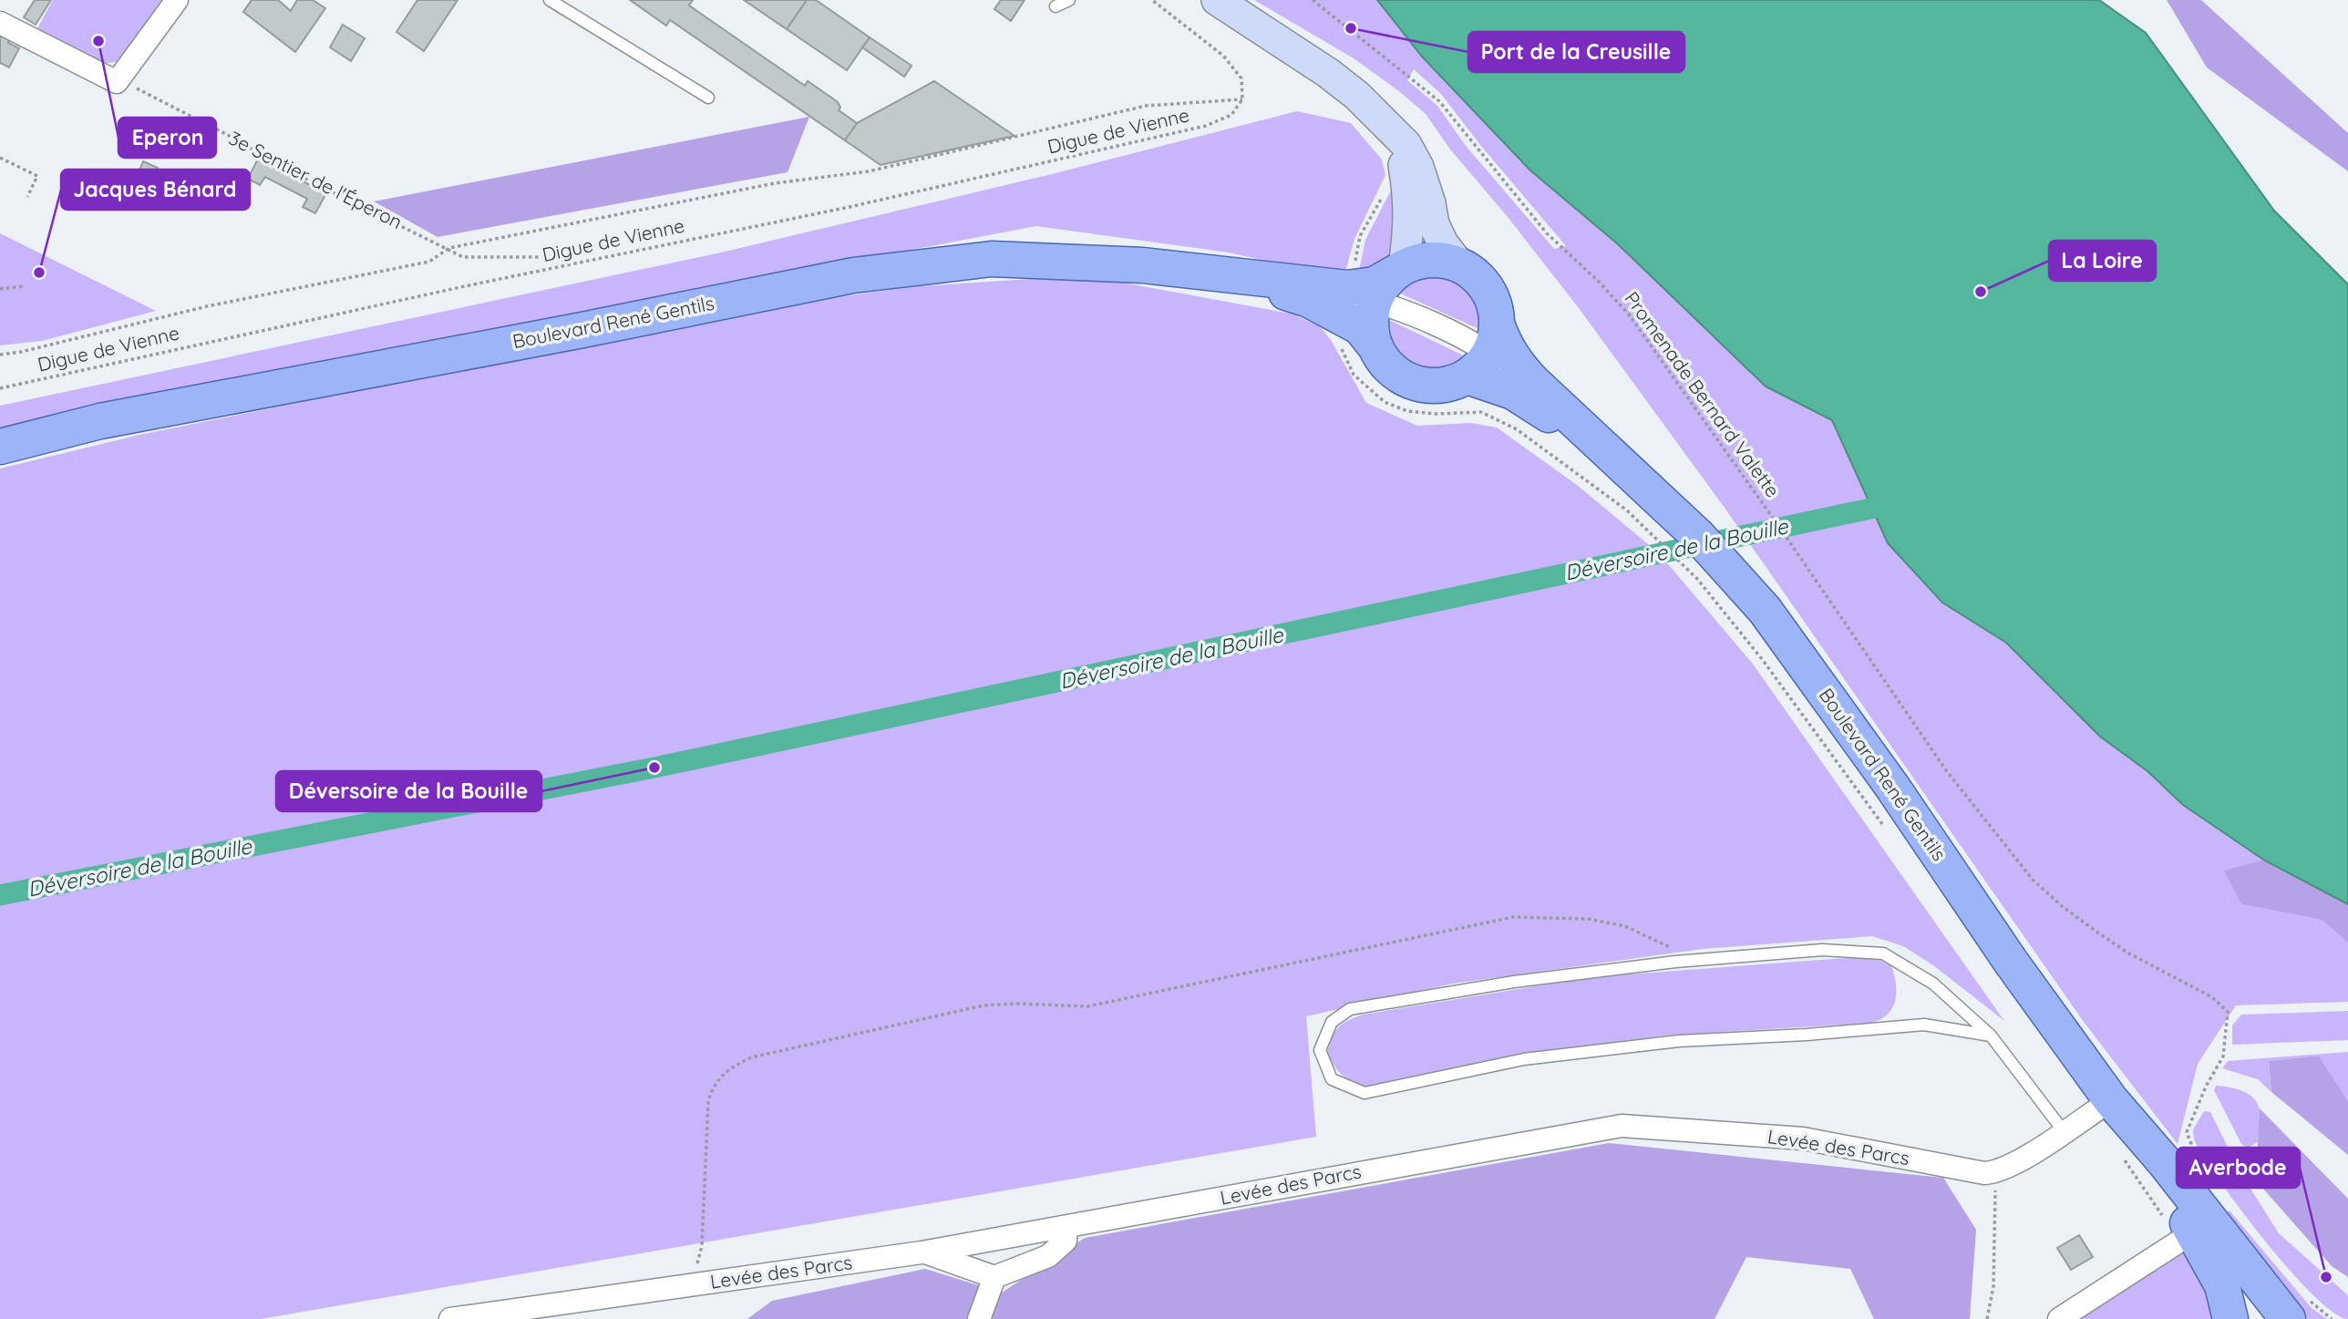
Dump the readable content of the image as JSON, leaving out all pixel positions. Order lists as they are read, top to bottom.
{
  "streets": {
    "main road": ["Boulevard René Gentils"],
    "street": ["Levée des Parcs"],
    "path": ["Digue de Vienne", "3e Sentier de l'Éperon", "Promenade Bernard Valette"]
  },
  "crossings": [
    ["Digue de Vienne", "3e Sentier de l'Éperon"]
  ],
  "water": ["Déversoire de la Bouille"],
  "places": [
    "Port de la Creusille",
    "Eperon",
    "Jacques Bénard",
    "La Loire",
    "Déversoire de la Bouille",
    "Averbode"
  ]
}
